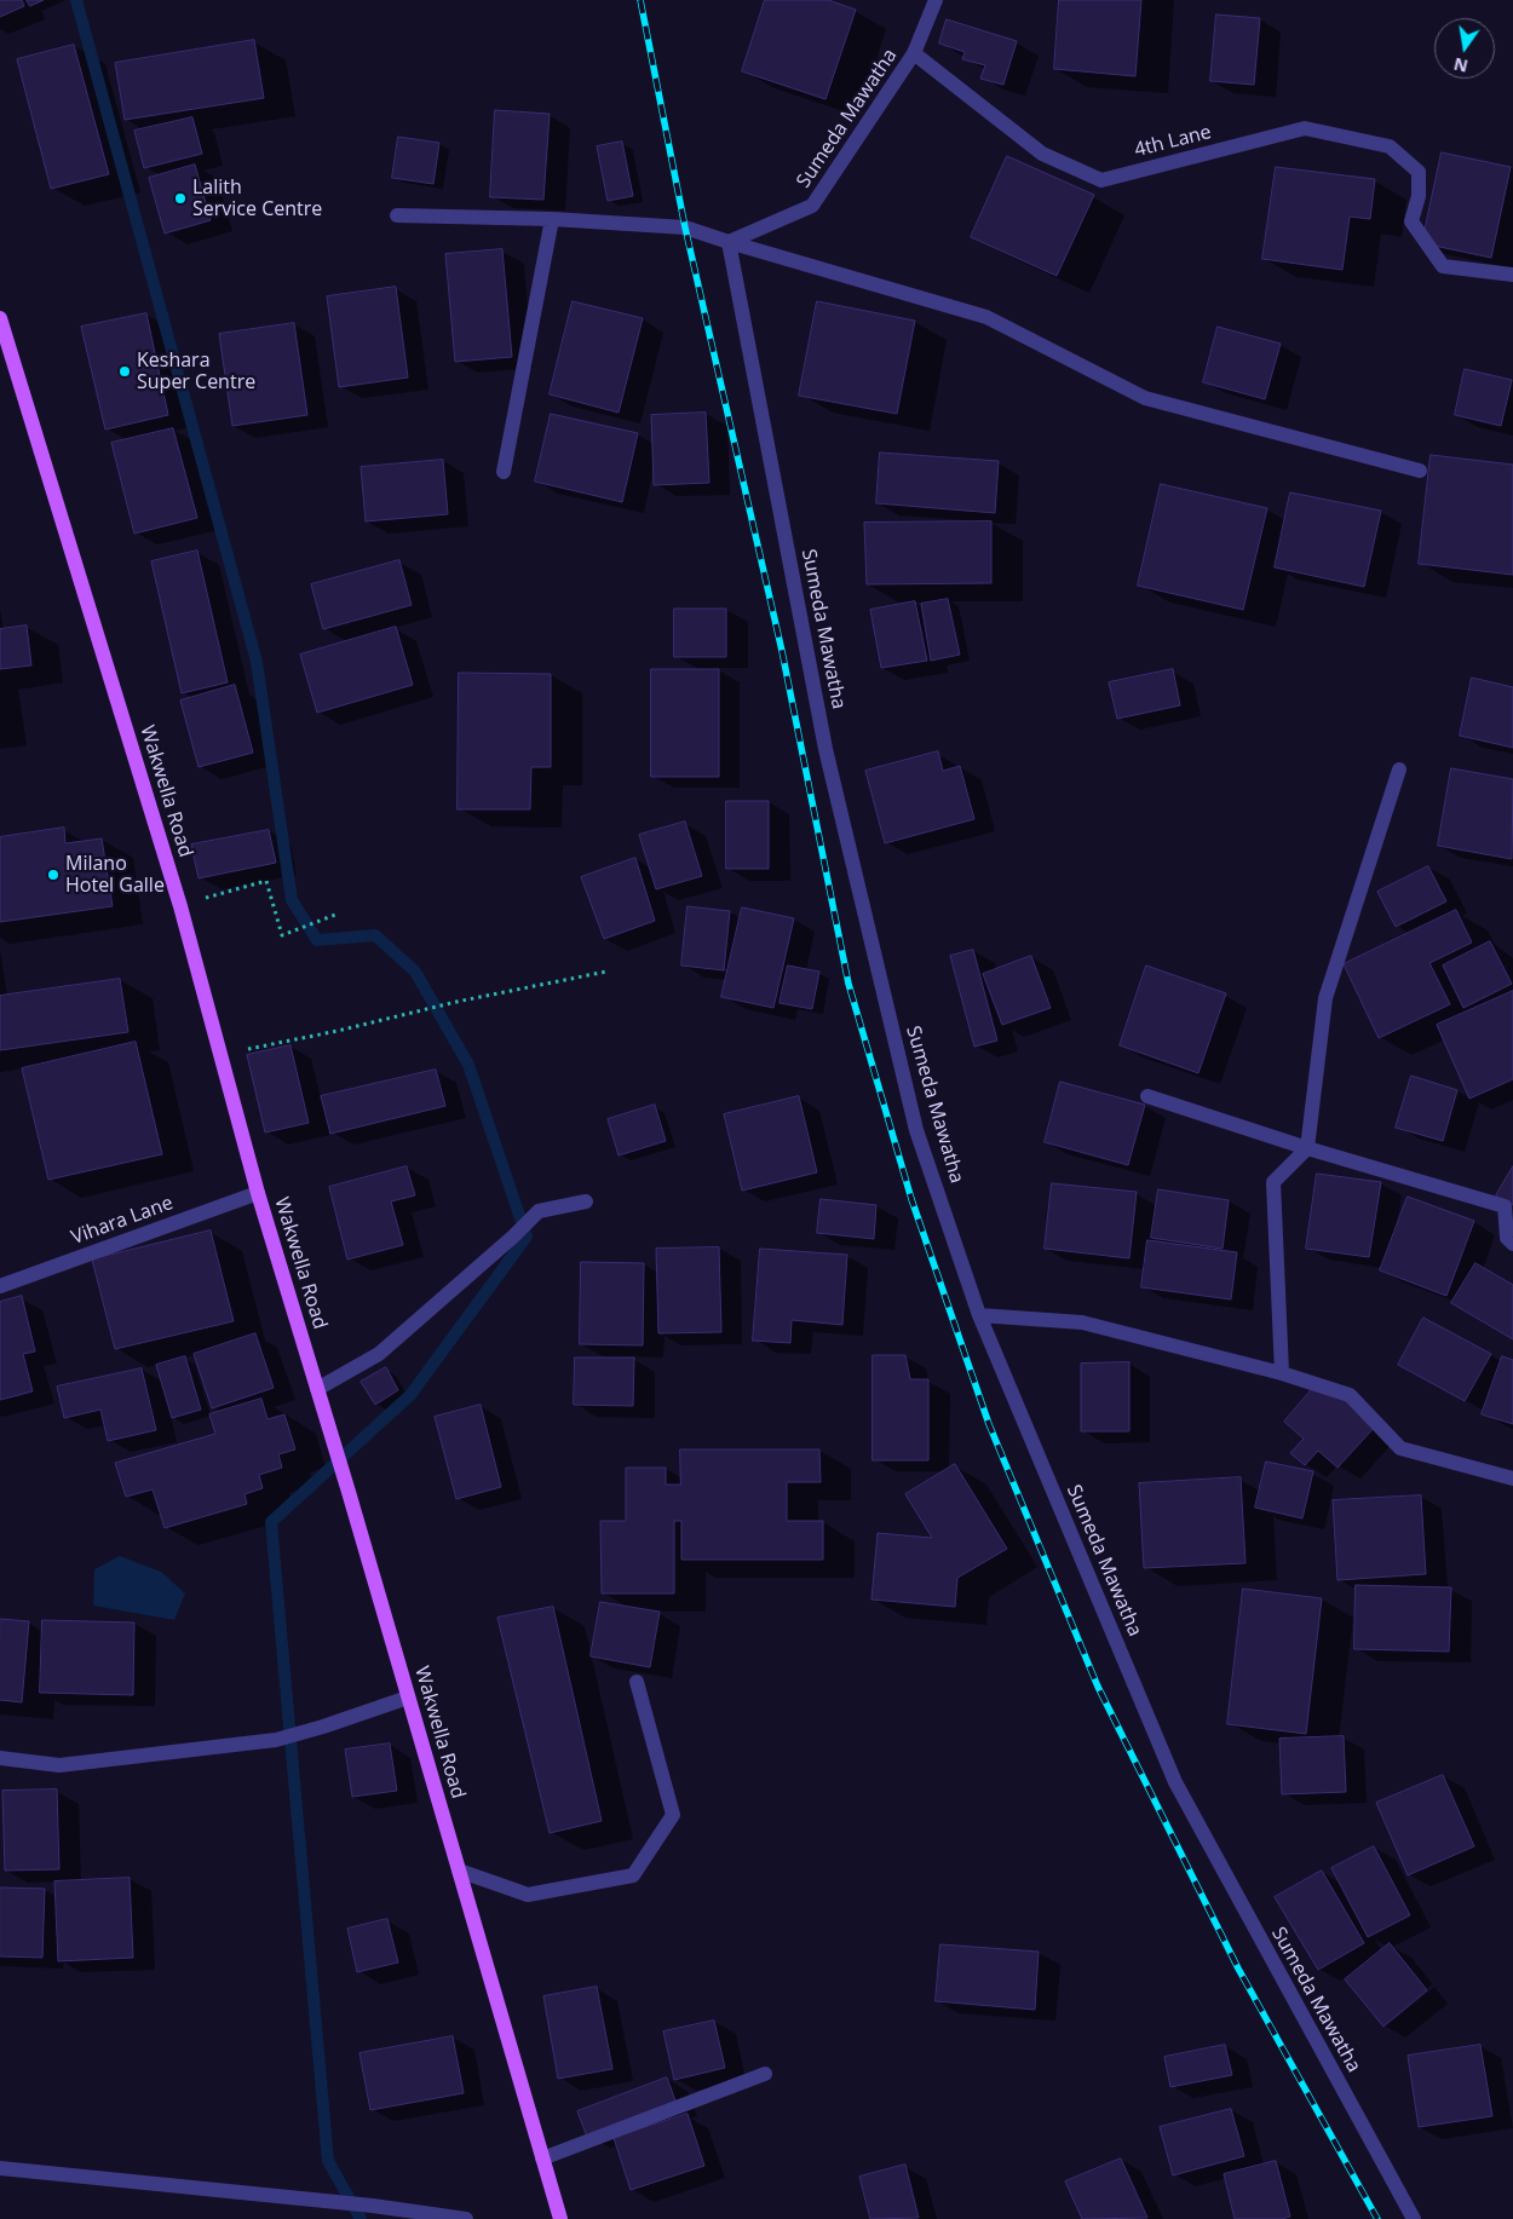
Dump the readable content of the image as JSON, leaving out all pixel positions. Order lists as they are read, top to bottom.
{
  "streets": {
    "main road": ["Wakwella Road"],
    "street": ["Sumeda Mawatha", "4th Lane", "Vihara Lane"]
  },
  "crossings": [
    ["Sumeda Mawatha", "4th Lane"],
    ["Wakwella Road", "Vihara Lane"]
  ],
  "places": ["Lalith Service Centre", "Keshara Super Centre", "Milano Hotel Galle"],
  "north": "bottom"
}
